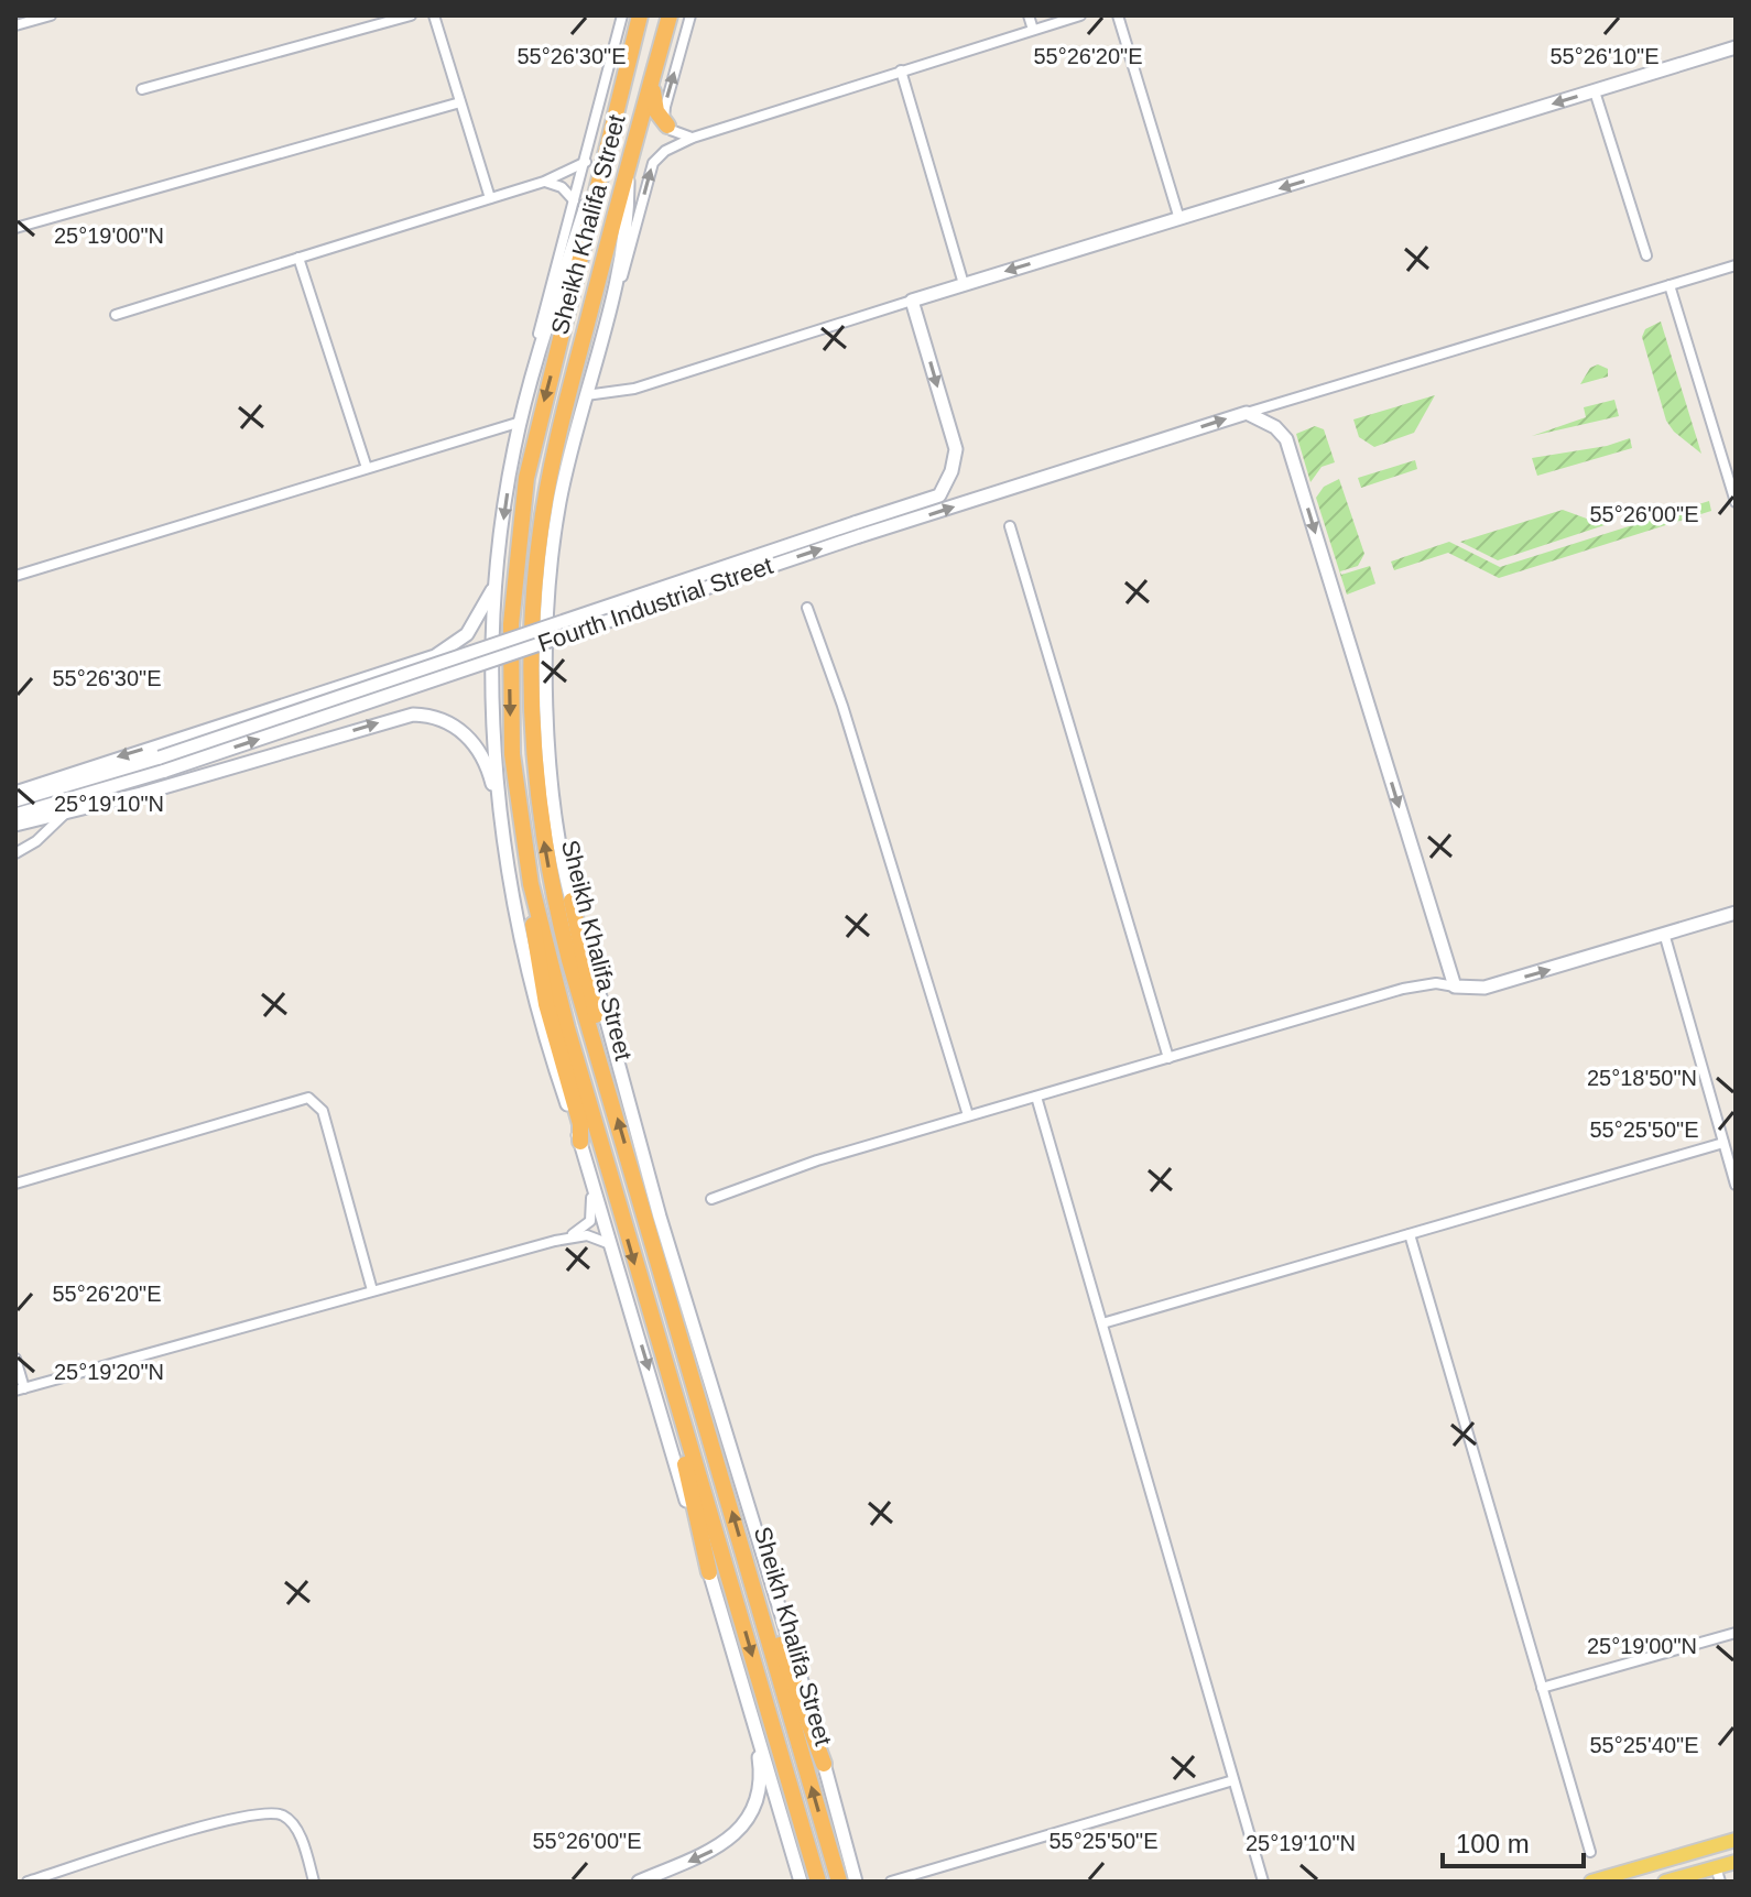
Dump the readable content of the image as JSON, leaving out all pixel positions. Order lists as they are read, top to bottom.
{
  "streets": {
    "highway": ["Sheikh Khalifa Street"],
    "main road": ["Fourth Industrial Street"]
  },
  "scale_bar": "100 m",
  "coordinates": [
    "55°26'30\"E",
    "55°26'20\"E",
    "55°26'10\"E",
    "25°19'00\"N",
    "55°26'00\"E",
    "25°19'10\"N",
    "25°18'50\"N",
    "55°25'50\"E",
    "25°19'20\"N",
    "55°25'40\"E"
  ]
}
